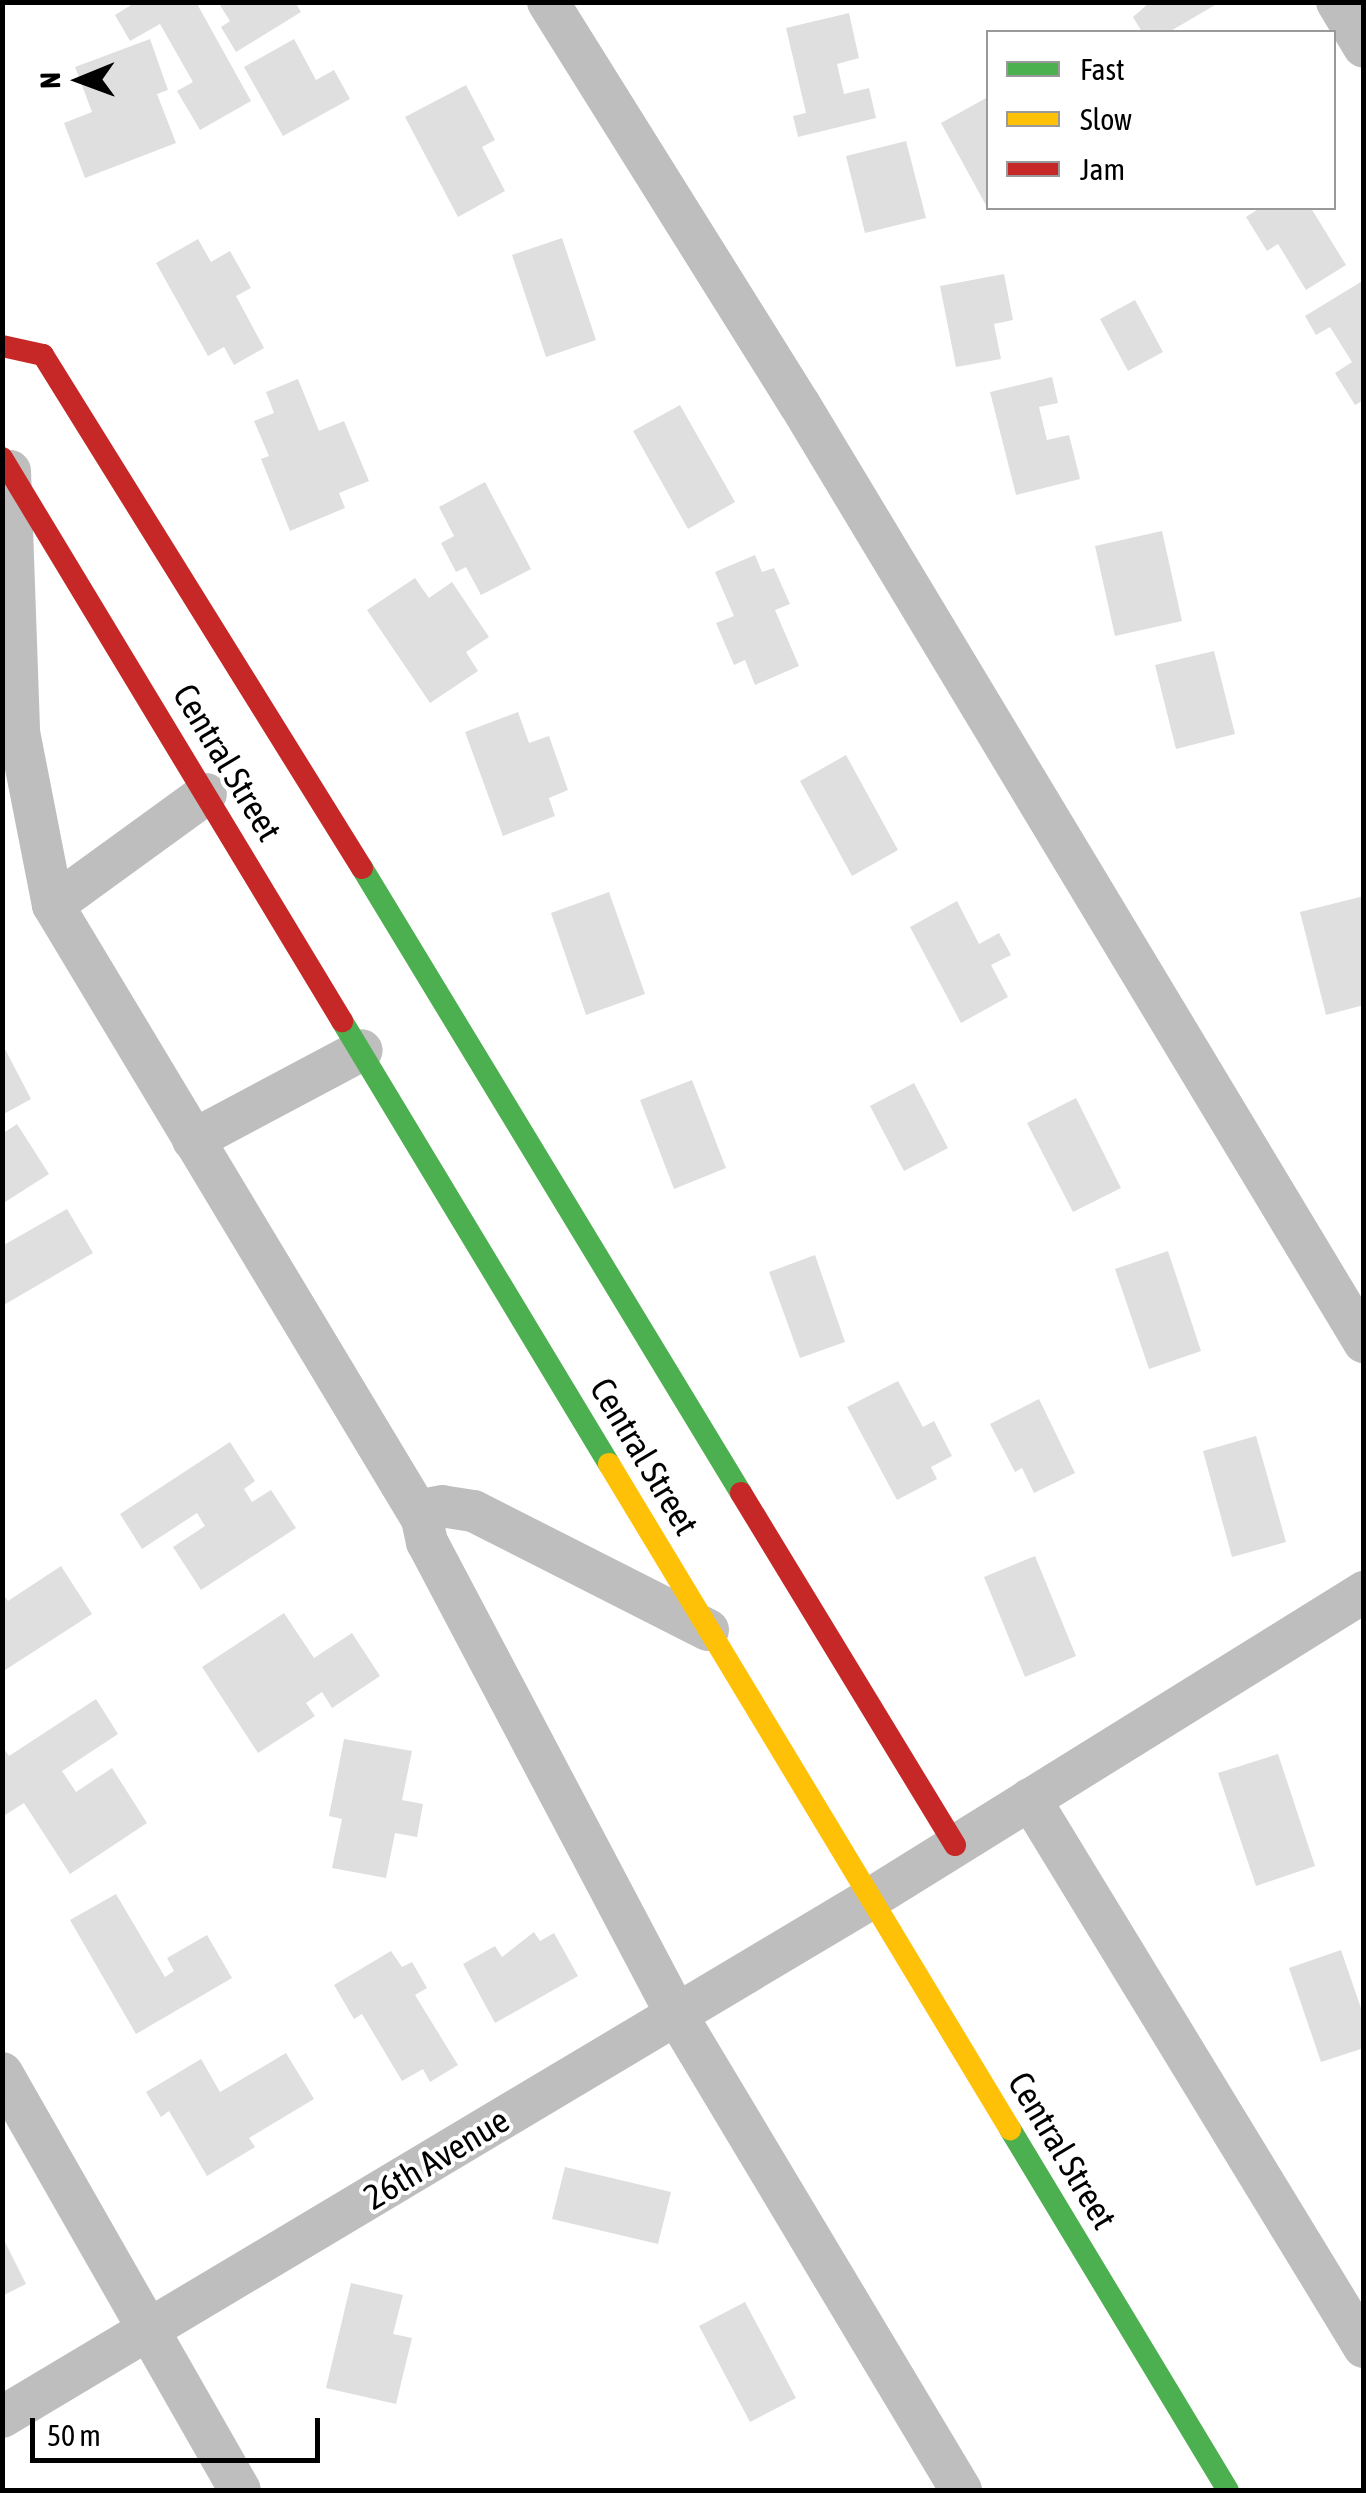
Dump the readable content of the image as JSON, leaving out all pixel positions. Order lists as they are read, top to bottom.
{
  "streets": {
    "street": ["Central Street", "26th Avenue"]
  },
  "crossings": [
    ["Central Street", "26th Avenue"]
  ],
  "legend": ["Fast", "Slow", "Jam"],
  "scale_bar": "50 m",
  "north": "left"
}
